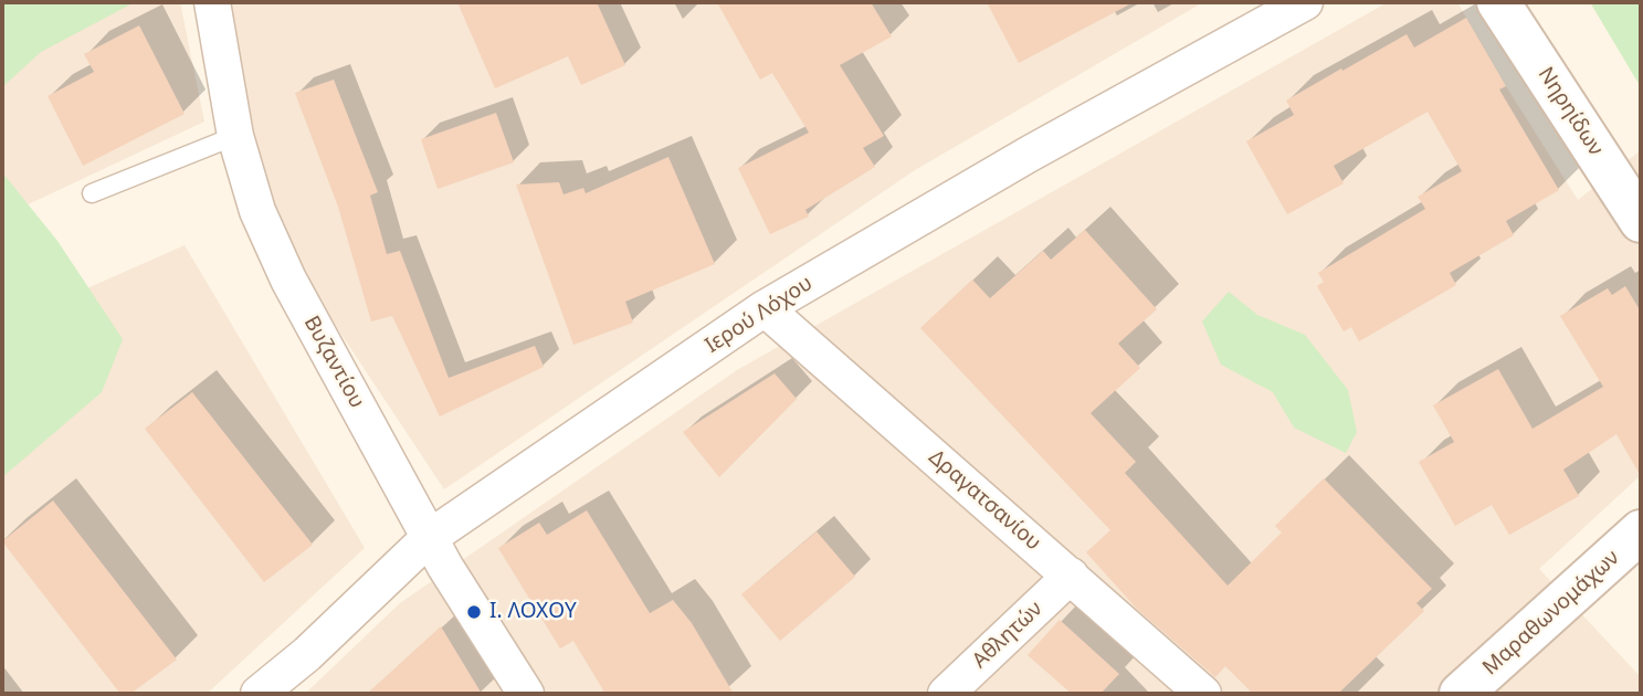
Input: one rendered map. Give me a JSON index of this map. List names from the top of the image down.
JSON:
{
  "streets": {
    "street": [
      "Νηρηίδων",
      "Ιερού Λόχου",
      "Βυζαντίου",
      "Δραγατσανίου",
      "Μαραθωνομάχων",
      "Αθλητών"
    ]
  },
  "crossings": [
    ["Ιερού Λόχου", "Βυζαντίου"],
    ["Ιερού Λόχου", "Δραγατσανίου"],
    ["Δραγατσανίου", "Αθλητών"]
  ],
  "places": ["Ι. ΛΟΧΟΥ"]
}
